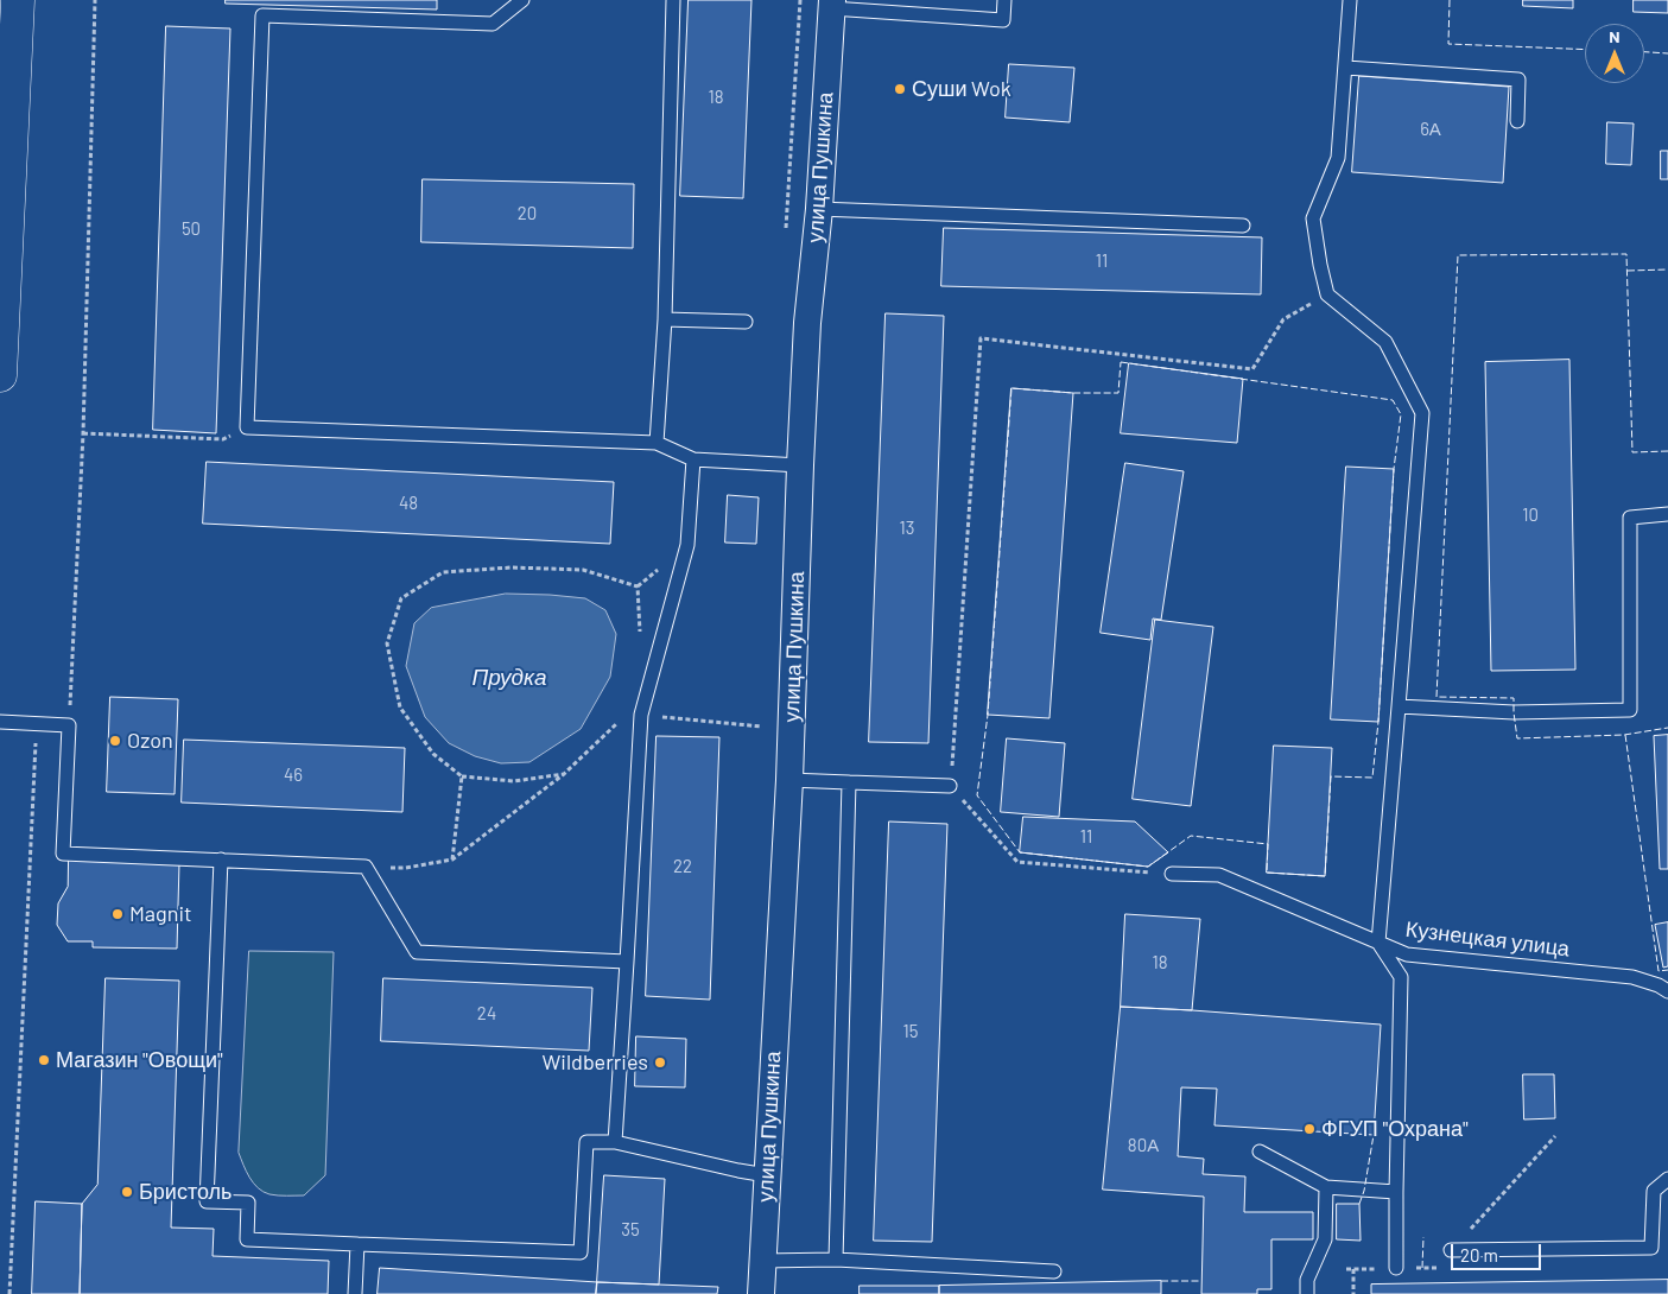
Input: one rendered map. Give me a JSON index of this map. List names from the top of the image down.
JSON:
{
  "streets": {
    "street": ["улица Пушкина"],
    "lane": ["Кузнецкая улица"]
  },
  "water": ["Прудка"],
  "places": [
    "Суши Wok",
    "Ozon",
    "Magnit",
    "Магазин \"Овощи\"",
    "Wildberries",
    "ФГУП \"Охрана\"",
    "Бристоль"
  ],
  "house_numbers": [
    "18",
    "6А",
    "20",
    "50",
    "11",
    "48",
    "10",
    "13",
    "46",
    "11",
    "22",
    "18",
    "24",
    "15",
    "80А",
    "35"
  ],
  "scale_bar": "20 m",
  "north": "top"
}
